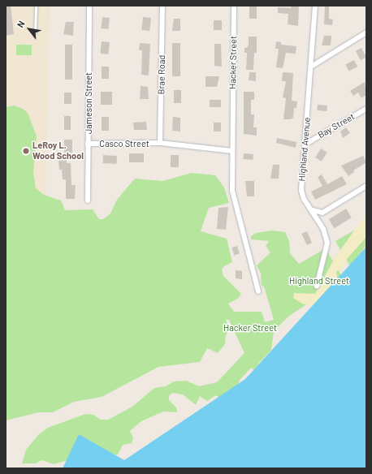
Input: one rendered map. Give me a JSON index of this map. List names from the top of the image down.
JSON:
{
  "streets": {
    "street": [
      "Hacker Street",
      "Brae Road",
      "Jameson Street",
      "Bay Street",
      "Casco Street",
      "Highland Avenue"
    ]
  },
  "crossings": [
    ["Hacker Street", "Casco Street"],
    ["Brae Road", "Casco Street"],
    ["Jameson Street", "Casco Street"],
    ["Bay Street", "Highland Avenue"]
  ],
  "parks": ["Highland Street", "Hacker Street"],
  "places": ["LeRoy L. Wood School"],
  "north": "top left"
}
